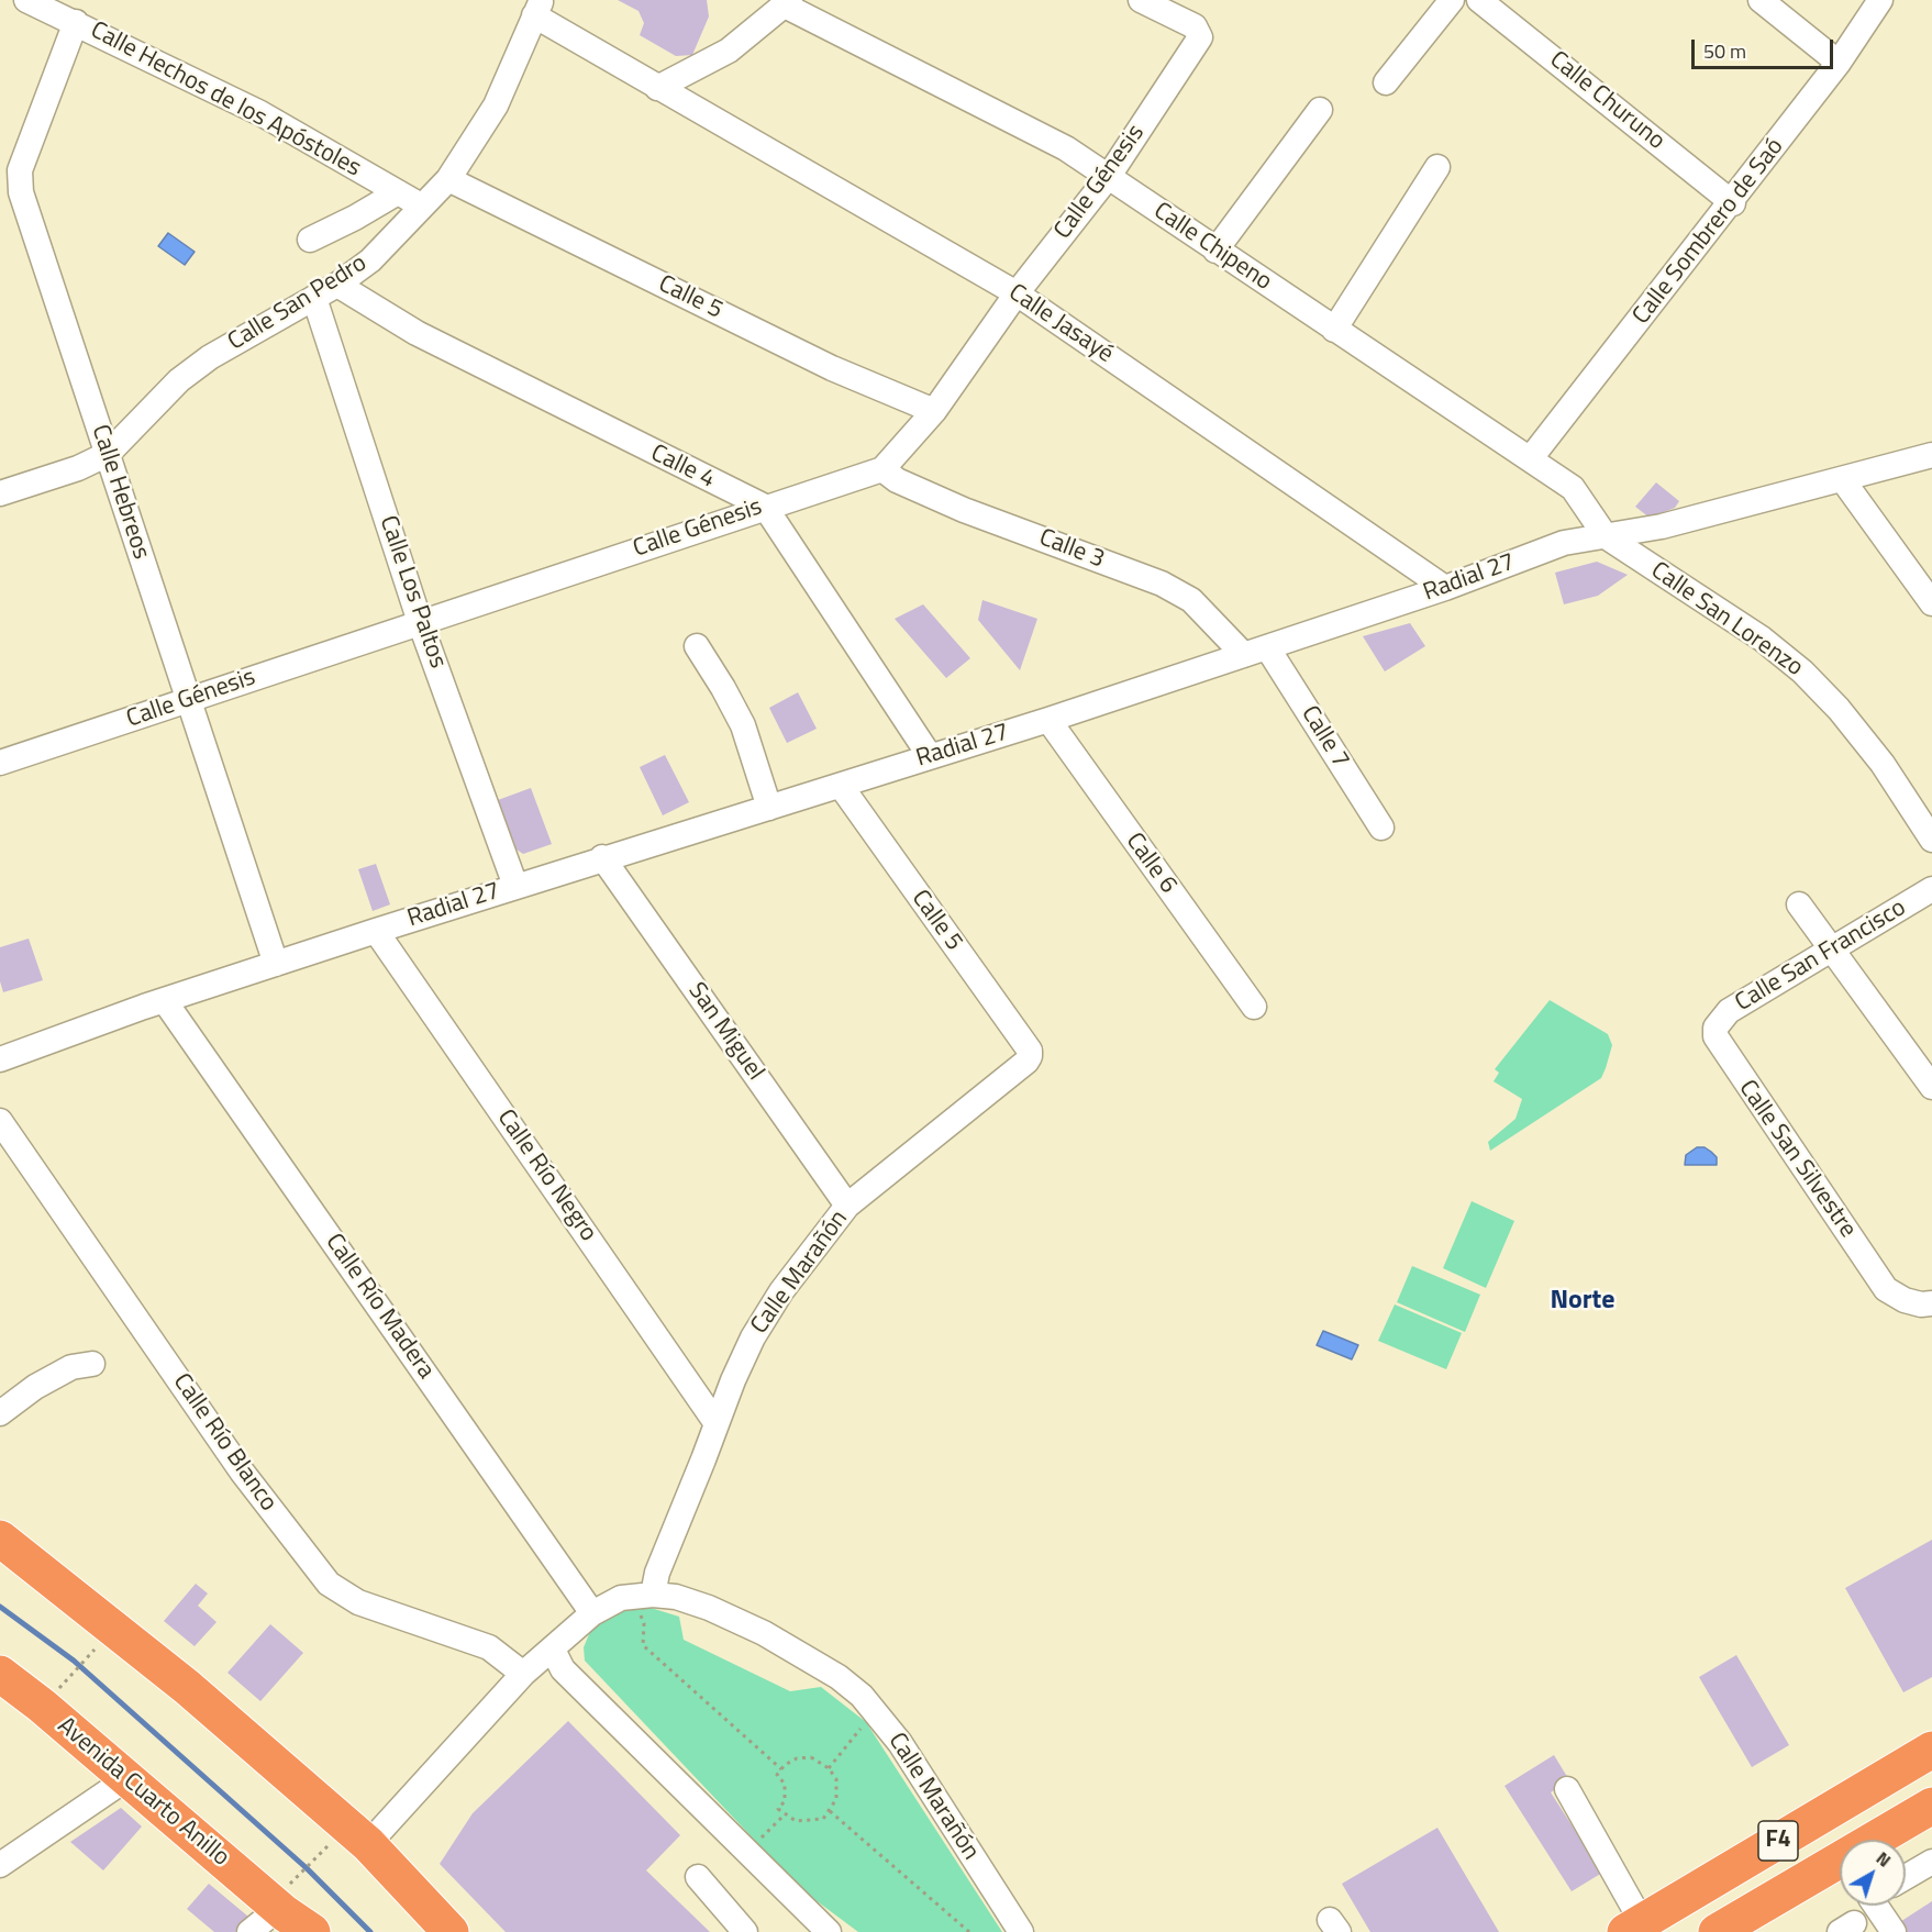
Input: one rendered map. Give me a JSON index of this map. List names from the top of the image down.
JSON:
{
  "streets": {
    "highway": ["Avenida Cuarto Anillo", "F4"],
    "street": [
      "Calle Hechos de los Apóstoles",
      "Calle Churuno",
      "Calle Génesis",
      "Calle Sombrero de Saó",
      "Calle Chipeno",
      "Calle 5",
      "Calle San Pedro",
      "Calle Jasayé",
      "Calle 4",
      "Calle Hebreos",
      "Calle 3",
      "Radial 27",
      "Calle Los Paltos",
      "Calle San Lorenzo",
      "Calle 7",
      "Calle 6",
      "Calle San Francisco",
      "San Miguel",
      "Calle San Silvestre",
      "Calle Río Negro",
      "Calle Marañón",
      "Calle Río Madera",
      "Calle Río Blanco"
    ]
  },
  "crossings": [
    ["Calle Hechos de los Apóstoles", "Calle San Pedro"],
    ["Calle Hechos de los Apóstoles", "Calle Hebreos"],
    ["Calle Churuno", "Calle Sombrero de Saó"],
    ["Calle Génesis", "Calle Chipeno"],
    ["Calle Génesis", "Calle 5"],
    ["Calle Génesis", "Calle Jasayé"],
    ["Calle Génesis", "Calle 4"],
    ["Calle Génesis", "Calle Hebreos"],
    ["Calle Génesis", "Calle 3"],
    ["Calle Génesis", "Calle Los Paltos"],
    ["Calle Sombrero de Saó", "Calle Chipeno"],
    ["Calle Chipeno", "Radial 27"],
    ["Calle Chipeno", "Calle San Lorenzo"],
    ["Calle 5", "Calle San Pedro"],
    ["Calle 5", "Radial 27"],
    ["Calle 5", "Calle Marañón"],
    ["Calle San Pedro", "Calle Jasayé"],
    ["Calle San Pedro", "Calle 4"],
    ["Calle San Pedro", "Calle Hebreos"],
    ["Calle San Pedro", "Calle Los Paltos"],
    ["Calle Jasayé", "Radial 27"],
    ["Calle 4", "Radial 27"],
    ["Calle Hebreos", "Radial 27"],
    ["Calle 3", "Radial 27"],
    ["Calle 3", "Calle 7"],
    ["Radial 27", "Calle Los Paltos"],
    ["Radial 27", "Calle San Lorenzo"],
    ["Radial 27", "Calle 7"],
    ["Radial 27", "Calle 6"],
    ["Radial 27", "San Miguel"],
    ["Radial 27", "Calle Río Negro"],
    ["Radial 27", "Calle Río Madera"],
    ["Calle San Francisco", "Calle San Silvestre"],
    ["San Miguel", "Calle Marañón"],
    ["Calle Río Negro", "Calle Marañón"],
    ["Calle Marañón", "Calle Río Madera"],
    ["Calle Marañón", "Calle Río Blanco"]
  ],
  "districts": ["Norte"],
  "scale_bar": "50 m",
  "north": "top right"
}
